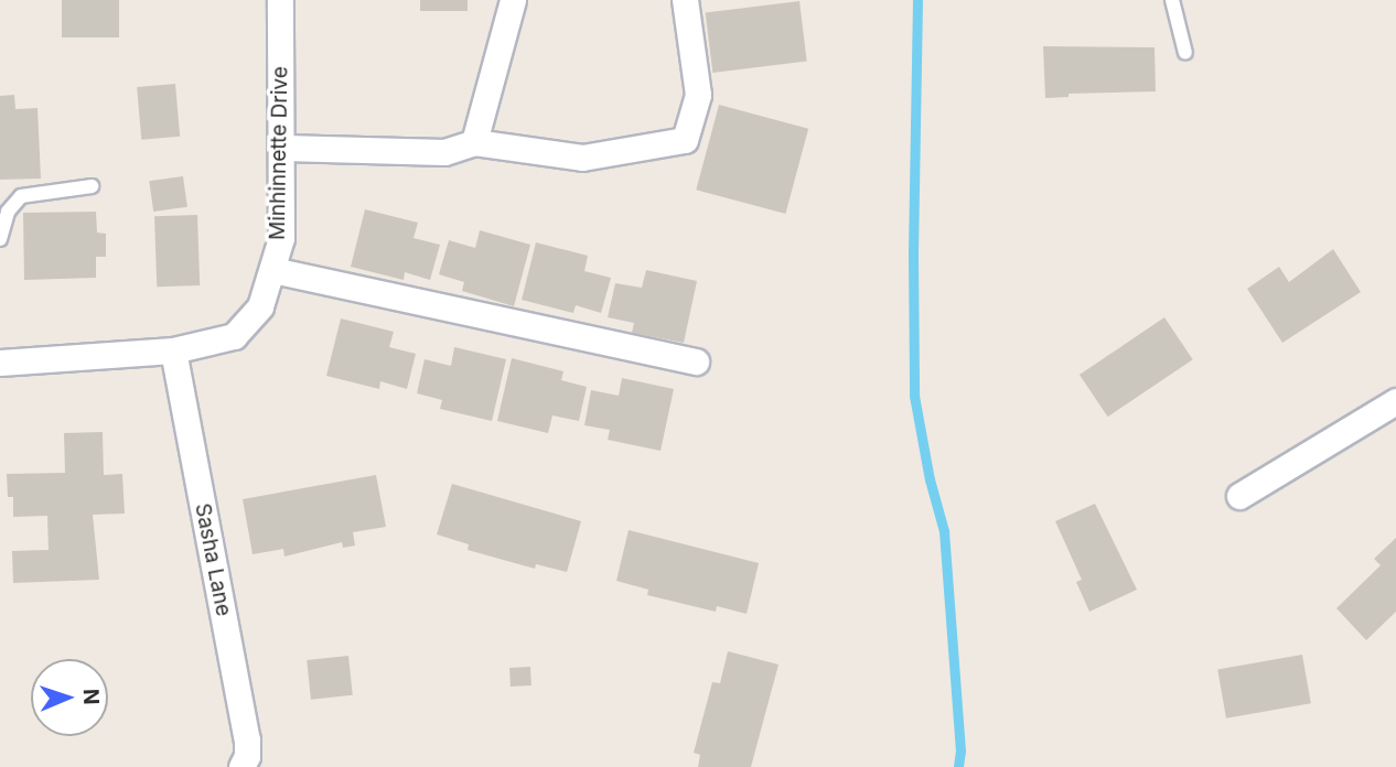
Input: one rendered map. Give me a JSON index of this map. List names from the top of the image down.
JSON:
{
  "streets": {
    "street": ["Minhinnette Drive", "Sasha Lane"]
  },
  "crossings": [
    ["Minhinnette Drive", "Sasha Lane"]
  ],
  "north": "right"
}
